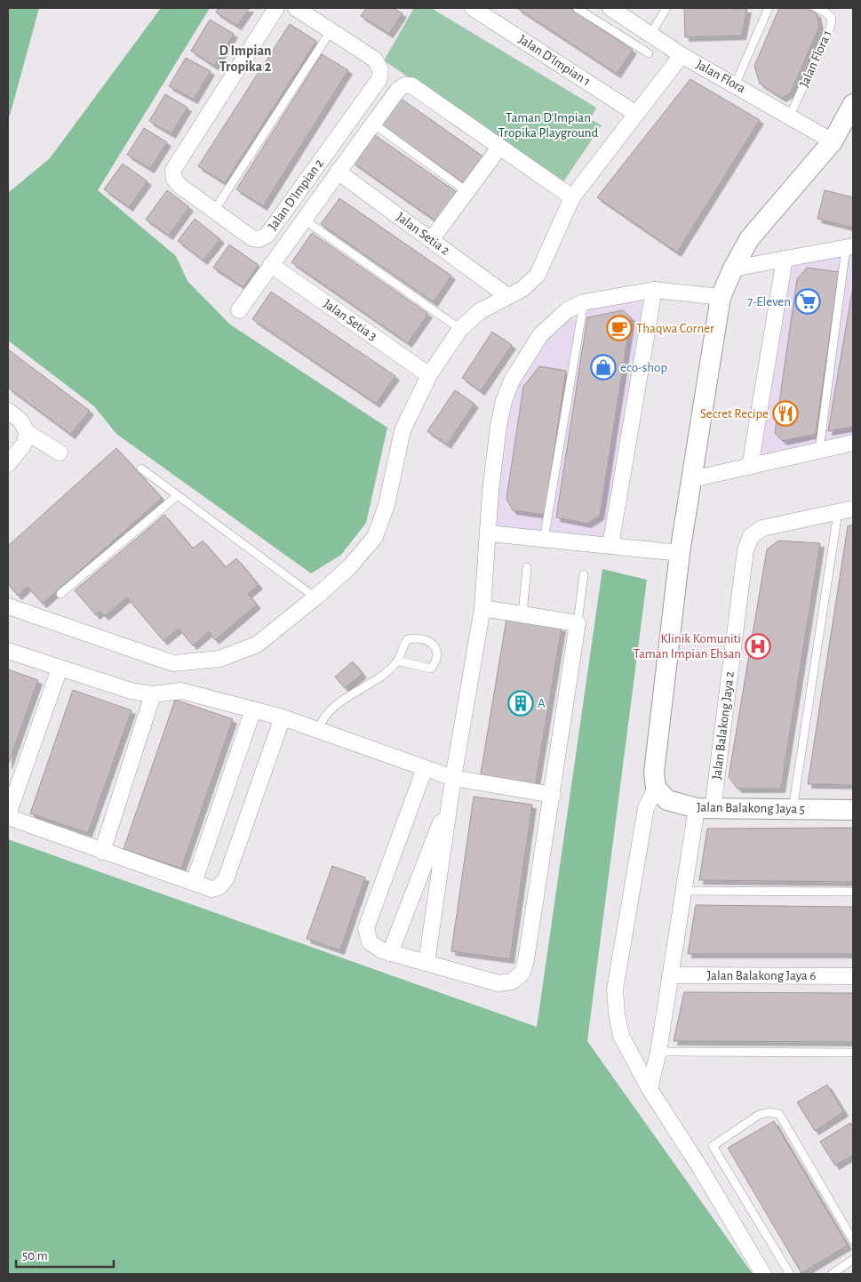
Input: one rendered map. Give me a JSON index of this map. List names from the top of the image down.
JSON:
{
  "streets": {
    "street": [
      "Jalan D'Impian 1",
      "Jalan Flora",
      "Jalan D'Impian 2",
      "Jalan Setia 2",
      "Jalan Setia 3",
      "Jalan Balakong Jaya 2",
      "Jalan Balakong Jaya 5",
      "Jalan Balakong Jaya 6"
    ],
    "lane": ["Jalan Flora 1"]
  },
  "crossings": [
    ["Jalan Flora 1", "Jalan Flora"],
    ["Jalan Balakong Jaya 2", "Jalan Balakong Jaya 5"],
    ["Jalan Balakong Jaya 2", "Jalan Balakong Jaya 6"]
  ],
  "districts": ["D Impian Tropika 2"],
  "parks": ["Taman D'Impian Tropika Playground"],
  "places": {
    "supermarket": ["7-Eleven"],
    "cafe": ["Thaqwa Corner"],
    "shop": ["eco-shop"],
    "restaurant": ["Secret Recipe"],
    "hospital": ["Klinik Komuniti Taman Impian Ehsan"],
    "building": ["A"]
  },
  "scale_bar": "50 m"
}
